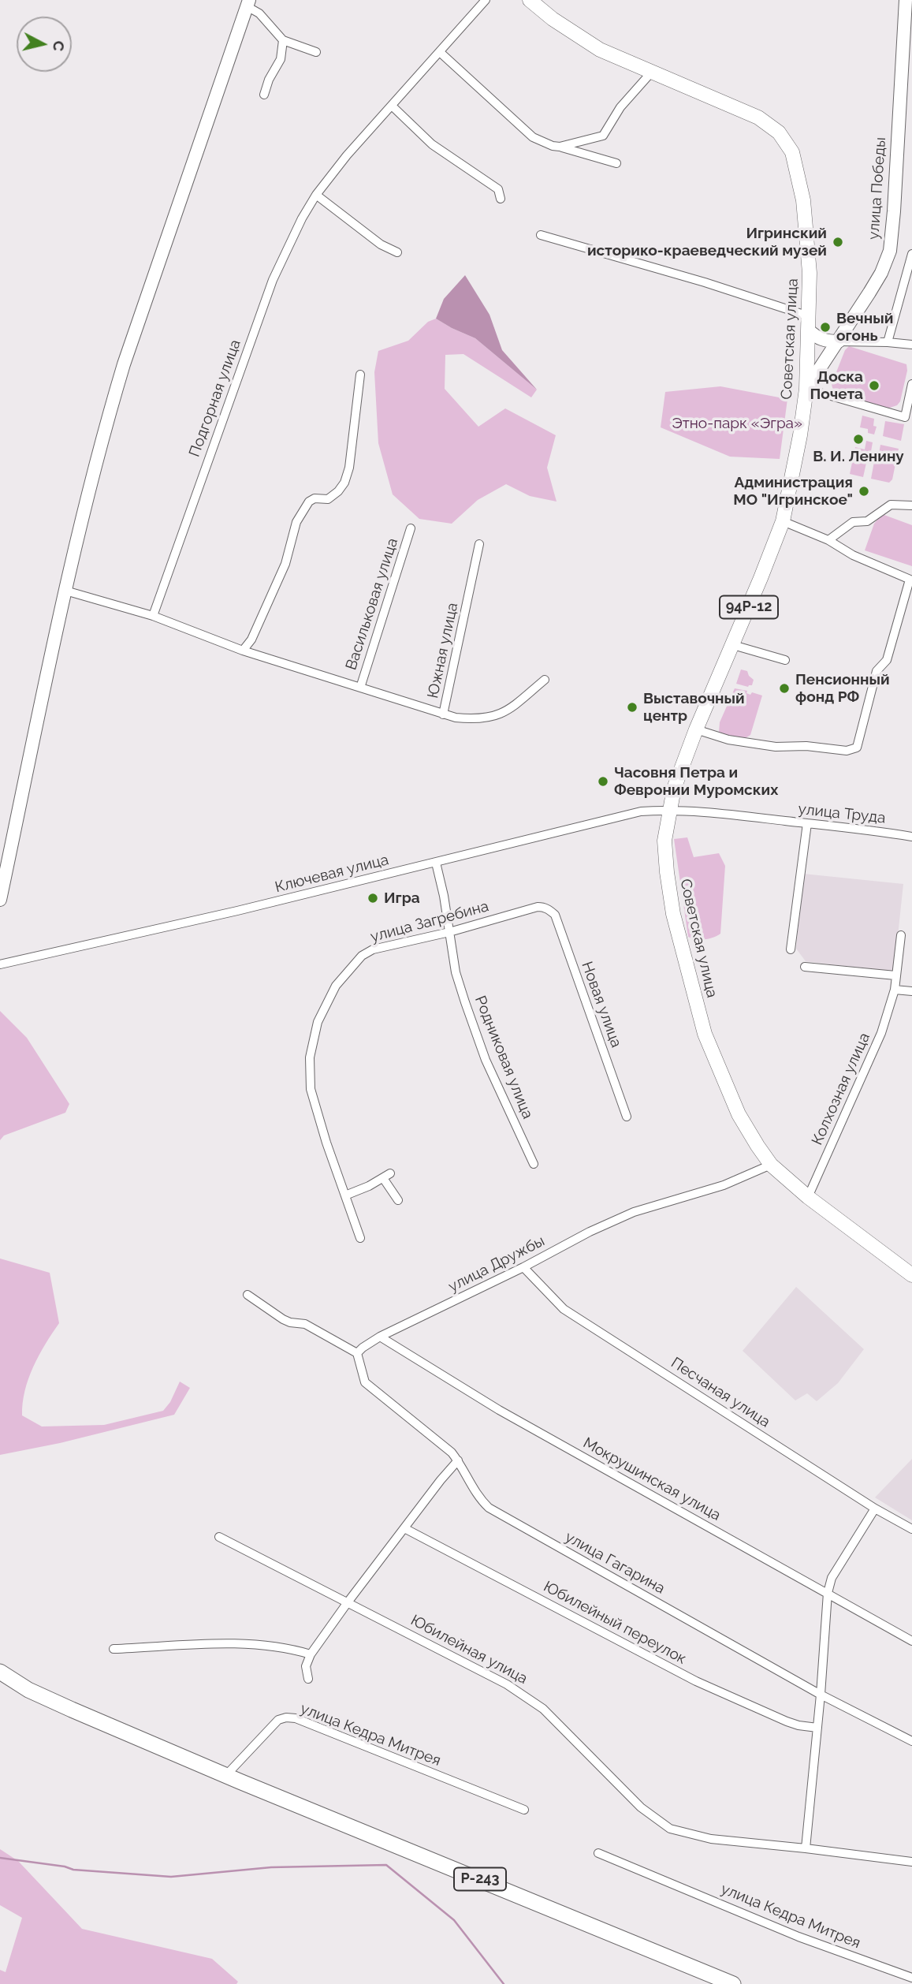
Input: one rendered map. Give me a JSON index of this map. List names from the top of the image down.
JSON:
{
  "streets": {
    "highway": ["Р-243"],
    "main road": ["Советская улица", "94Р-12"],
    "street": [
      "улица Победы",
      "Подгорная улица",
      "Васильковая улица",
      "Южная улица",
      "улица Труда",
      "Ключевая улица",
      "улица Загребина",
      "Новая улица",
      "Родниковая улица",
      "Колхозная улица",
      "улица Дружбы",
      "Песчаная улица",
      "Мокрушинская улица",
      "улица Гагарина",
      "Юбилейный переулок",
      "Юбилейная улица",
      "улица Кедра Митрея"
    ]
  },
  "crossings": [
    ["улица Победы", "Советская улица"],
    ["Советская улица", "улица Труда"],
    ["Советская улица", "Ключевая улица"],
    ["Советская улица", "Колхозная улица"],
    ["Советская улица", "улица Дружбы"],
    ["улица Труда", "Ключевая улица"],
    ["Ключевая улица", "Родниковая улица"],
    ["улица Загребина", "Новая улица"],
    ["улица Загребина", "Родниковая улица"],
    ["улица Дружбы", "Песчаная улица"],
    ["улица Дружбы", "Мокрушинская улица"],
    ["улица Дружбы", "улица Гагарина"],
    ["улица Кедра Митрея", "Р-243"]
  ],
  "parks": ["Этно-парк «Эгра»"],
  "places": [
    "Игринский историко-краеведческий музей",
    "Вечный огонь",
    "Доска Почета",
    "В. И. Ленину",
    "Администрация МО \"Игринское\"",
    "Пенсионный фонд РФ",
    "Выставочный центр",
    "Часовня Петра и Февронии Муромских",
    "Игра"
  ],
  "north": "right"
}
